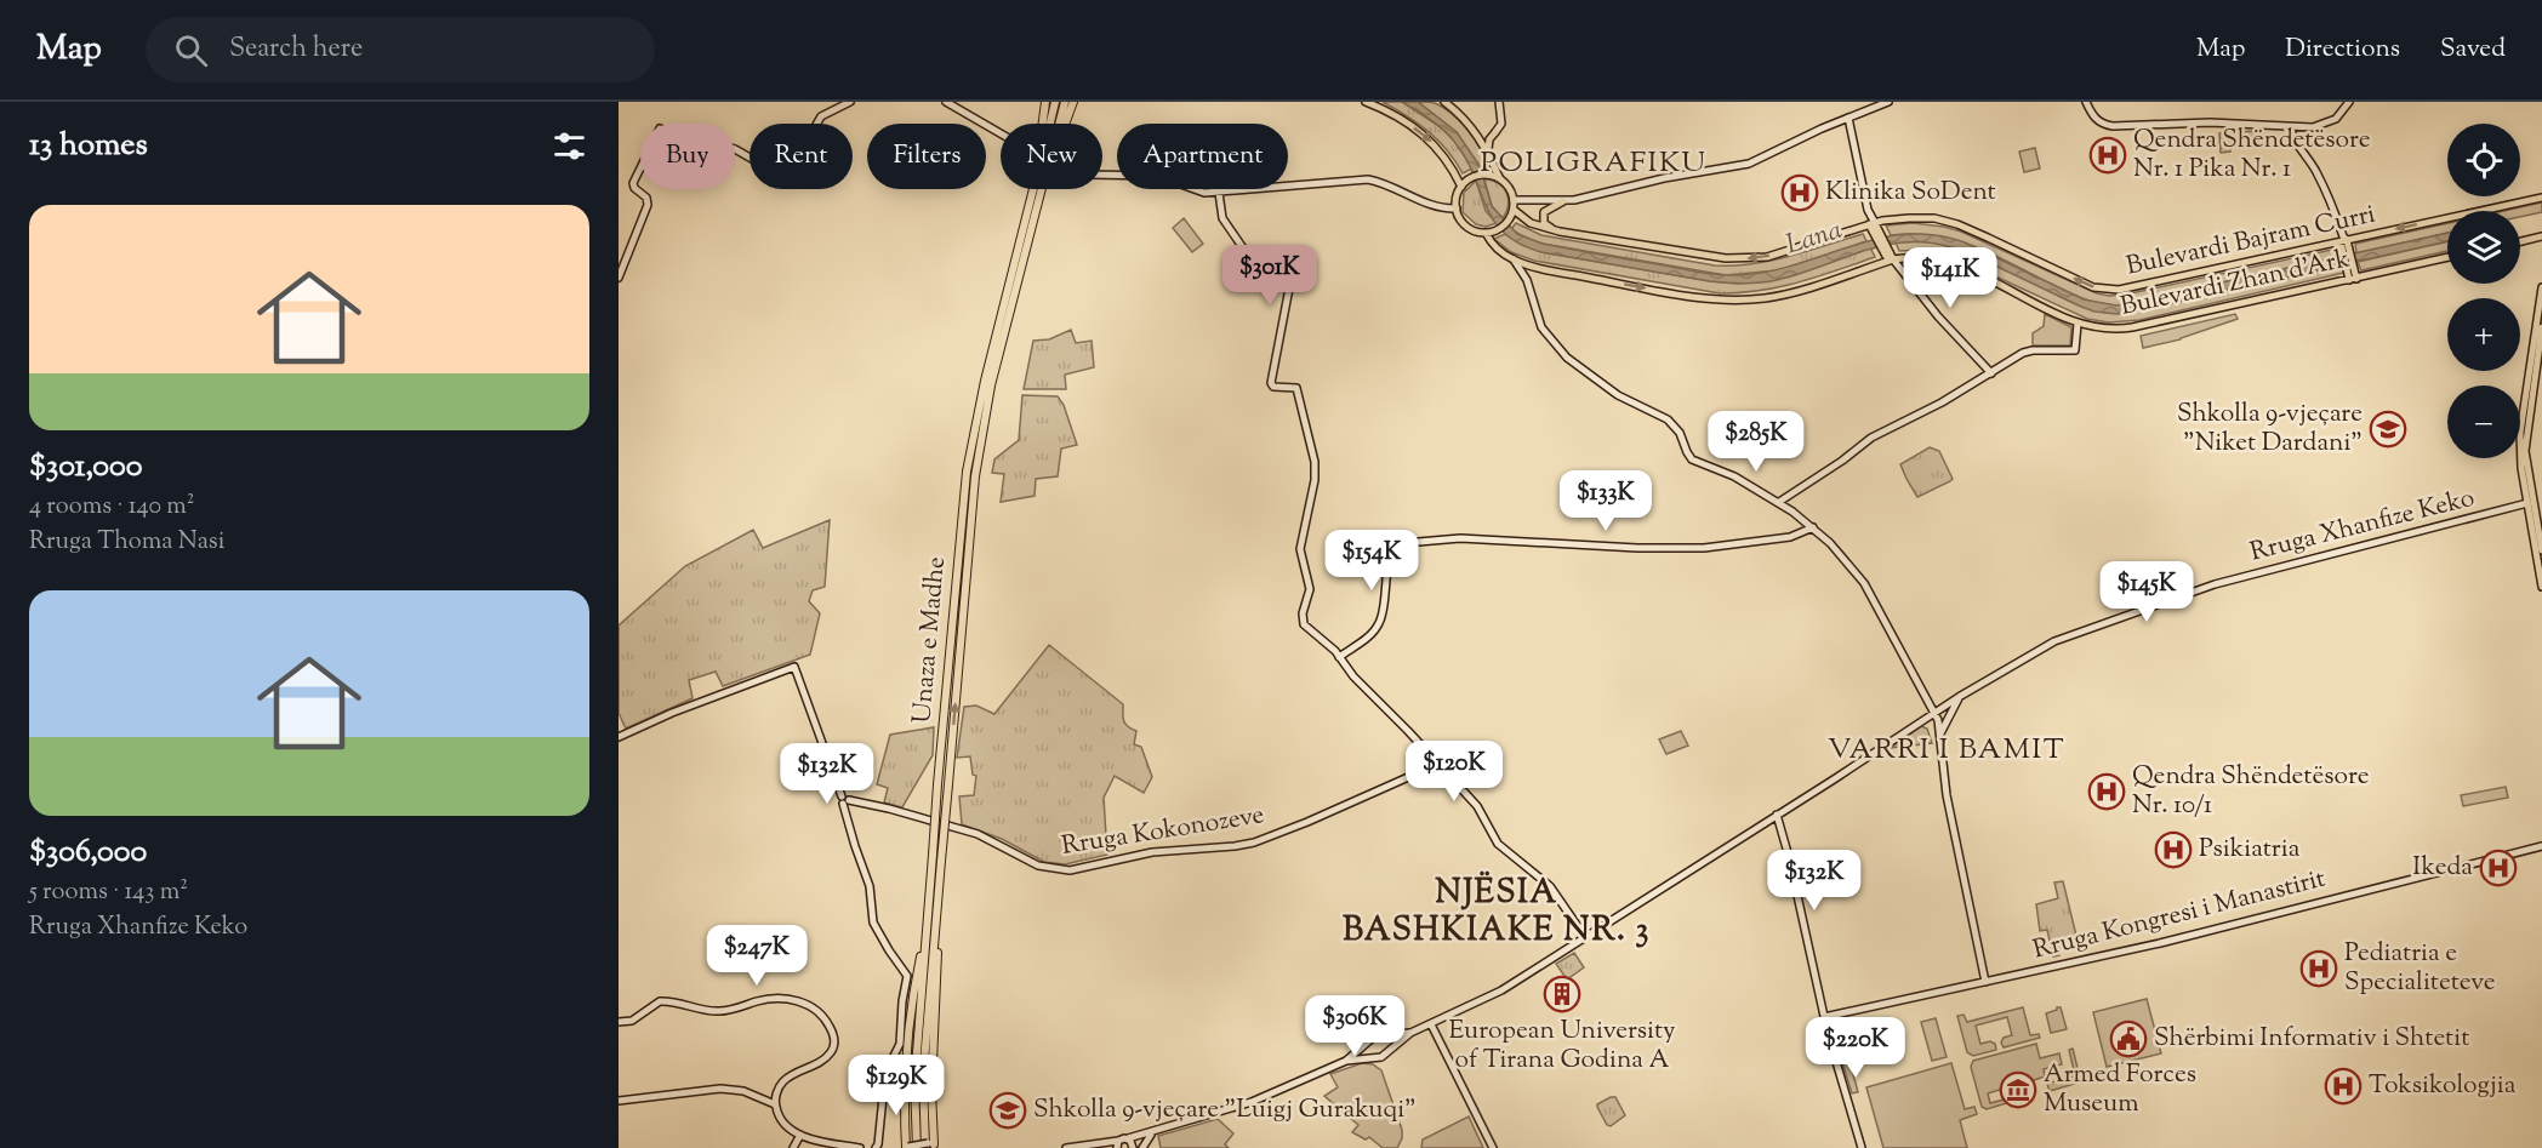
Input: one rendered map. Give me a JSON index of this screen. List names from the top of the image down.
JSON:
{
  "streets": {
    "highway": ["Unaza e Madhe"],
    "main road": ["Bulevardi Bajram Curri", "Bulevardi Zhan d'Ark"],
    "street": ["Rruga Xhanfize Keko", "Rruga Kokonozeve", "Rruga Kongresi i Manastirit"]
  },
  "crossings": [
    ["Bulevardi Bajram Curri", "Bulevardi Zhan d'Ark"],
    ["Unaza e Madhe", "Rruga Kokonozeve"]
  ],
  "one_way": ["Bulevardi Bajram Curri"],
  "districts": ["POLIGRAFIKU", "VARRI I BAMIT", "NJËSIA BASHKIAKE NR. 3"],
  "water": ["Lana"],
  "places": {
    "hospital": [
      "Qendra Shëndetësore Nr. 1 Pika Nr. 1",
      "Klinika SoDent",
      "Qendra Shëndetësore Nr. 10/1",
      "Psikiatria",
      "Ikeda",
      "Pediatria e Specialiteteve",
      "Toksikologjia"
    ],
    "school or university": ["Shkolla 9-vjeçare \"Niket Dardani\"", "Shkolla 9-vjeçare \"Luigj Gurakuqi\""],
    "building": ["European University of Tirana Godina A"],
    "public building": ["Shërbimi Informativ i Shtetit"],
    "museum": ["Armed Forces Museum"]
  },
  "page": {
    "header": "Map",
    "search": "Search here",
    "nav": ["Map", "Directions", "Saved"],
    "heading": "13 homes",
    "map_buttons": ["+", "−"],
    "chip": [
      "Buy",
      "Rent",
      "Filters",
      "New",
      "Apartment"
    ],
    "list": [
      {
        "name": "$301,000",
        "note": "4 rooms · 140 m² · Rruga Thoma Nasi"
      },
      {
        "name": "$306,000",
        "note": "5 rooms · 143 m² · Rruga Xhanfize Keko"
      }
    ],
    "price": [
      "$301K",
      "$141K",
      "$285K",
      "$133K",
      "$154K",
      "$145K",
      "$120K",
      "$132K",
      "$132K",
      "$247K",
      "$306K",
      "$220K",
      "$129K"
    ]
  }
}
